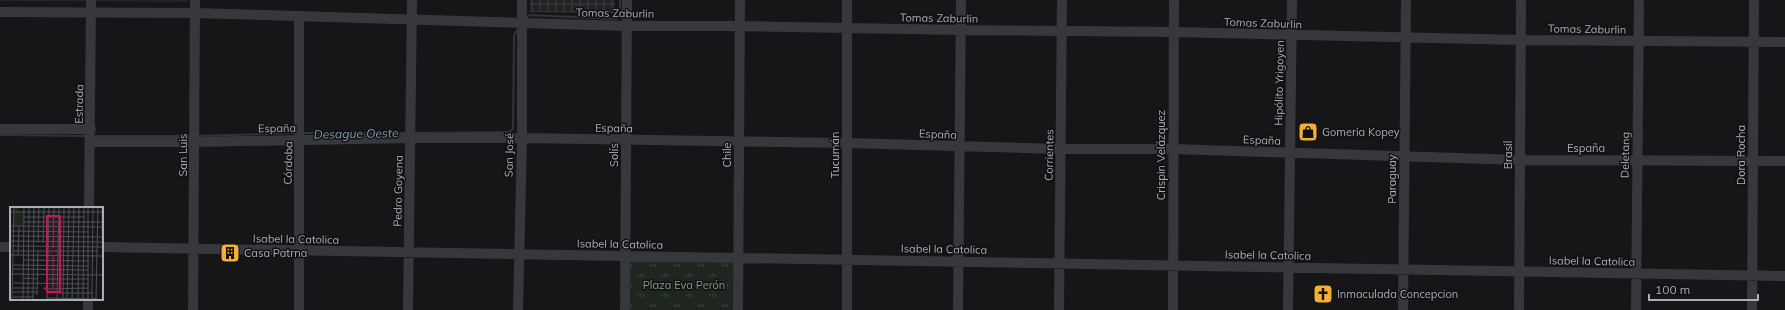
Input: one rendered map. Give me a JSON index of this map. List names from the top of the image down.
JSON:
{
  "streets": {
    "street": [
      "Tomas Zaburlin",
      "Hipólito Yrigoyen",
      "Estrada",
      "España",
      "San Luis",
      "San José",
      "Solís",
      "Chile",
      "Tucumán",
      "Corrientes",
      "Crispin Velázquez",
      "Brasil",
      "Deletang",
      "Dora Rocha",
      "Córdoba",
      "Paraguay",
      "Pedro Goyena",
      "Isabel la Catolica"
    ]
  },
  "crossings": [
    ["Tomas Zaburlin", "Hipólito Yrigoyen"],
    ["Tomas Zaburlin", "Estrada"],
    ["Tomas Zaburlin", "San Luis"],
    ["Tomas Zaburlin", "San José"],
    ["Tomas Zaburlin", "Solís"],
    ["Tomas Zaburlin", "Chile"],
    ["Tomas Zaburlin", "Tucumán"],
    ["Tomas Zaburlin", "Corrientes"],
    ["Tomas Zaburlin", "Crispin Velázquez"],
    ["Tomas Zaburlin", "Brasil"],
    ["Tomas Zaburlin", "Deletang"],
    ["Tomas Zaburlin", "Dora Rocha"],
    ["Tomas Zaburlin", "Córdoba"],
    ["Tomas Zaburlin", "Paraguay"],
    ["Tomas Zaburlin", "Pedro Goyena"],
    ["Hipólito Yrigoyen", "España"],
    ["Hipólito Yrigoyen", "Isabel la Catolica"],
    ["Estrada", "España"],
    ["España", "San Luis"],
    ["España", "San José"],
    ["España", "Solís"],
    ["España", "Chile"],
    ["España", "Tucumán"],
    ["España", "Corrientes"],
    ["España", "Crispin Velázquez"],
    ["España", "Brasil"],
    ["España", "Deletang"],
    ["España", "Dora Rocha"],
    ["España", "Córdoba"],
    ["España", "Paraguay"],
    ["España", "Pedro Goyena"],
    ["San Luis", "Isabel la Catolica"],
    ["San José", "Isabel la Catolica"],
    ["Solís", "Isabel la Catolica"],
    ["Chile", "Isabel la Catolica"],
    ["Tucumán", "Isabel la Catolica"],
    ["Corrientes", "Isabel la Catolica"],
    ["Crispin Velázquez", "Isabel la Catolica"],
    ["Brasil", "Isabel la Catolica"],
    ["Deletang", "Isabel la Catolica"],
    ["Dora Rocha", "Isabel la Catolica"],
    ["Córdoba", "Isabel la Catolica"],
    ["Paraguay", "Isabel la Catolica"],
    ["Pedro Goyena", "Isabel la Catolica"]
  ],
  "water": ["Desague Oeste"],
  "parks": ["Plaza Eva Perón"],
  "places": {
    "shop": ["Gomeria Kopey"],
    "building": ["Casa Patrna"],
    "church": ["Inmaculada Concepcion"]
  },
  "scale_bar": "100 m"
}
